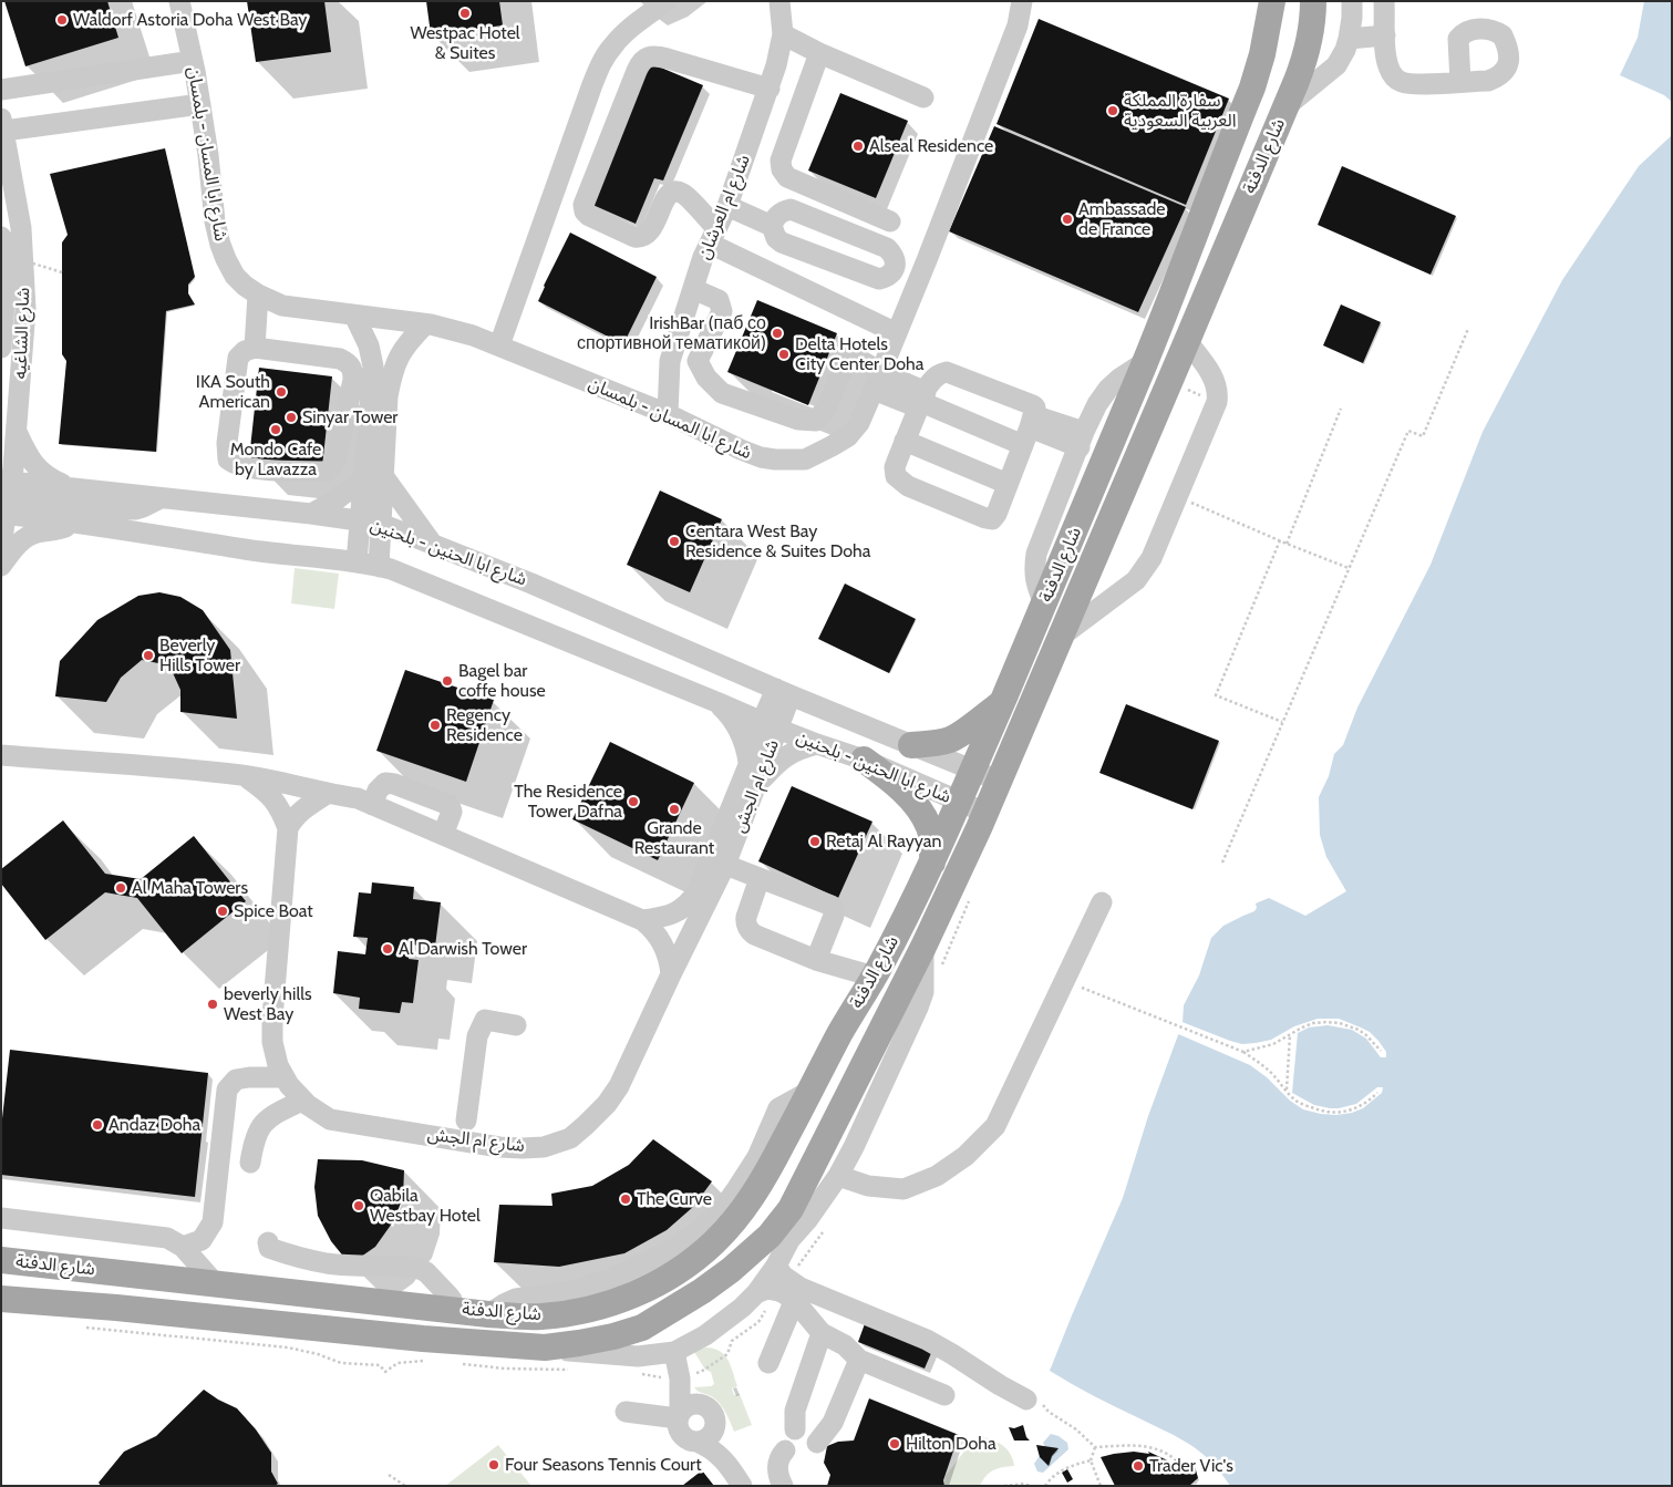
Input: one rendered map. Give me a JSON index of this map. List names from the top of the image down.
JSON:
{
  "streets": {
    "main road": ["شارع الدفنة"],
    "street": [
      "شارع ابا المسان - بلمسان",
      "شارع ام العرشان",
      "شارع الشاغيه",
      "شارع ابا الحنين - بلحنين",
      "شارع ام الجش"
    ]
  },
  "crossings": [
    ["شارع ابا المسان - بلمسان", "شارع ام العرشان"],
    ["شارع الدفنة", "شارع ابا الحنين - بلحنين"],
    ["شارع الشاغيه", "شارع ابا الحنين - بلحنين"],
    ["شارع ابا الحنين - بلحنين", "شارع ام الجش"]
  ],
  "places": [
    "Westpac Hotel & Suites",
    "Waldorf Astoria Doha West Bay",
    "سفارة المملكة العربية السعودية",
    "Alseal Residence",
    "Ambassade de France",
    "IrishBar (паб со спортивной тематикой)",
    "Delta Hotels City Center Doha",
    "IKA South American",
    "Sinyar Tower",
    "Mondo Cafe by Lavazza",
    "Centara West Bay Residence & Suites Doha",
    "Beverly Hills Tower",
    "Bagel bar coffe house",
    "Regency Residence",
    "The Residence Tower Dafna",
    "Grande Restaurant",
    "Retaj Al Rayyan",
    "Al Maha Towers",
    "Spice Boat",
    "Al Darwish Tower",
    "beverly hills West Bay",
    "Andaz Doha",
    "The Curve",
    "Qabila Westbay Hotel",
    "Hilton Doha",
    "Four Seasons Tennis Court",
    "Trader Vic's"
  ]
}
